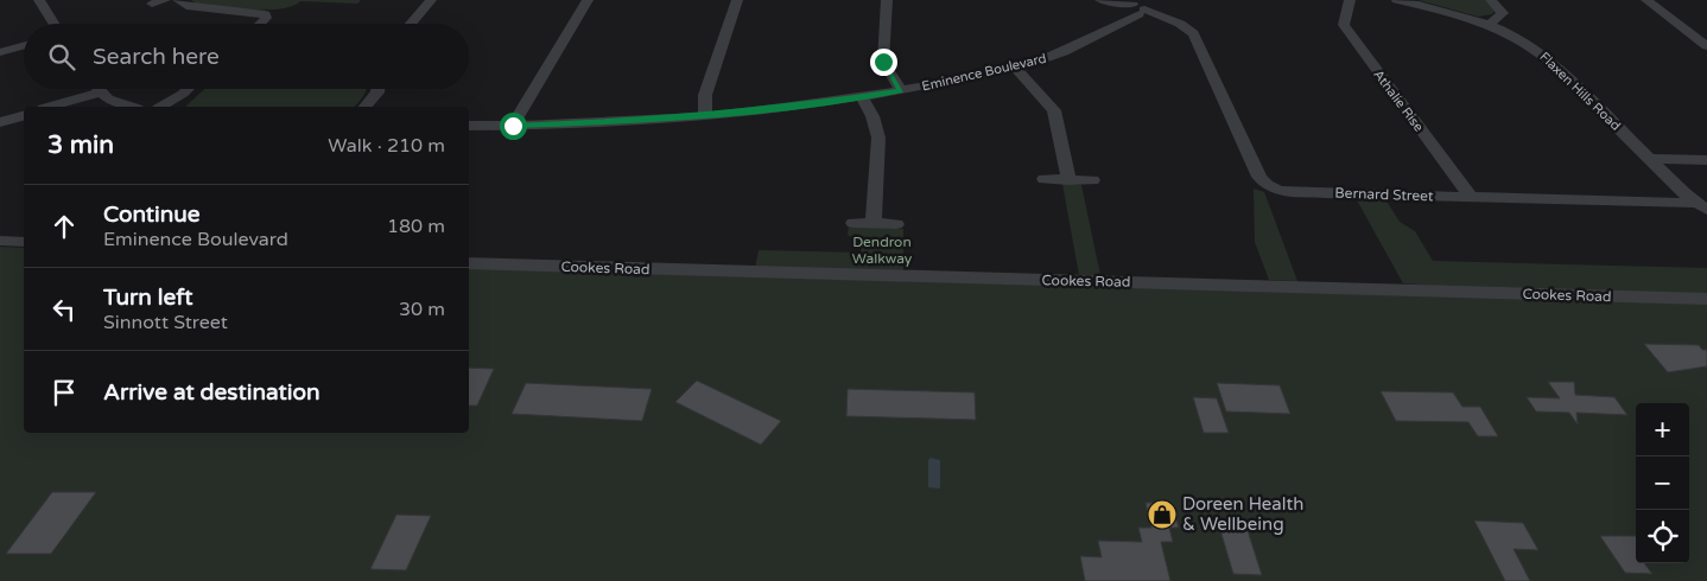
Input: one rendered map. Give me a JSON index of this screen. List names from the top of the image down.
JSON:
{
  "streets": {
    "street": [
      "Eminence Boulevard",
      "Flaxen Hills Road",
      "Athalie Rise",
      "Bernard Street",
      "Cookes Road"
    ]
  },
  "crossings": [
    ["Eminence Boulevard", "Bernard Street"],
    ["Flaxen Hills Road", "Bernard Street"],
    ["Athalie Rise", "Bernard Street"]
  ],
  "parks": ["Dendron Walkway"],
  "places": {
    "shop": ["Doreen Health & Wellbeing"]
  },
  "page": {
    "search": "Search here",
    "heading": ["3 min", "Walk · 210 m"],
    "list": [
      ["Continue", "Eminence Boulevard", "180 m"],
      ["Turn left", "Sinnott Street", "30 m"],
      "Arrive at destination"
    ],
    "map_buttons": ["+", "−"]
  }
}
